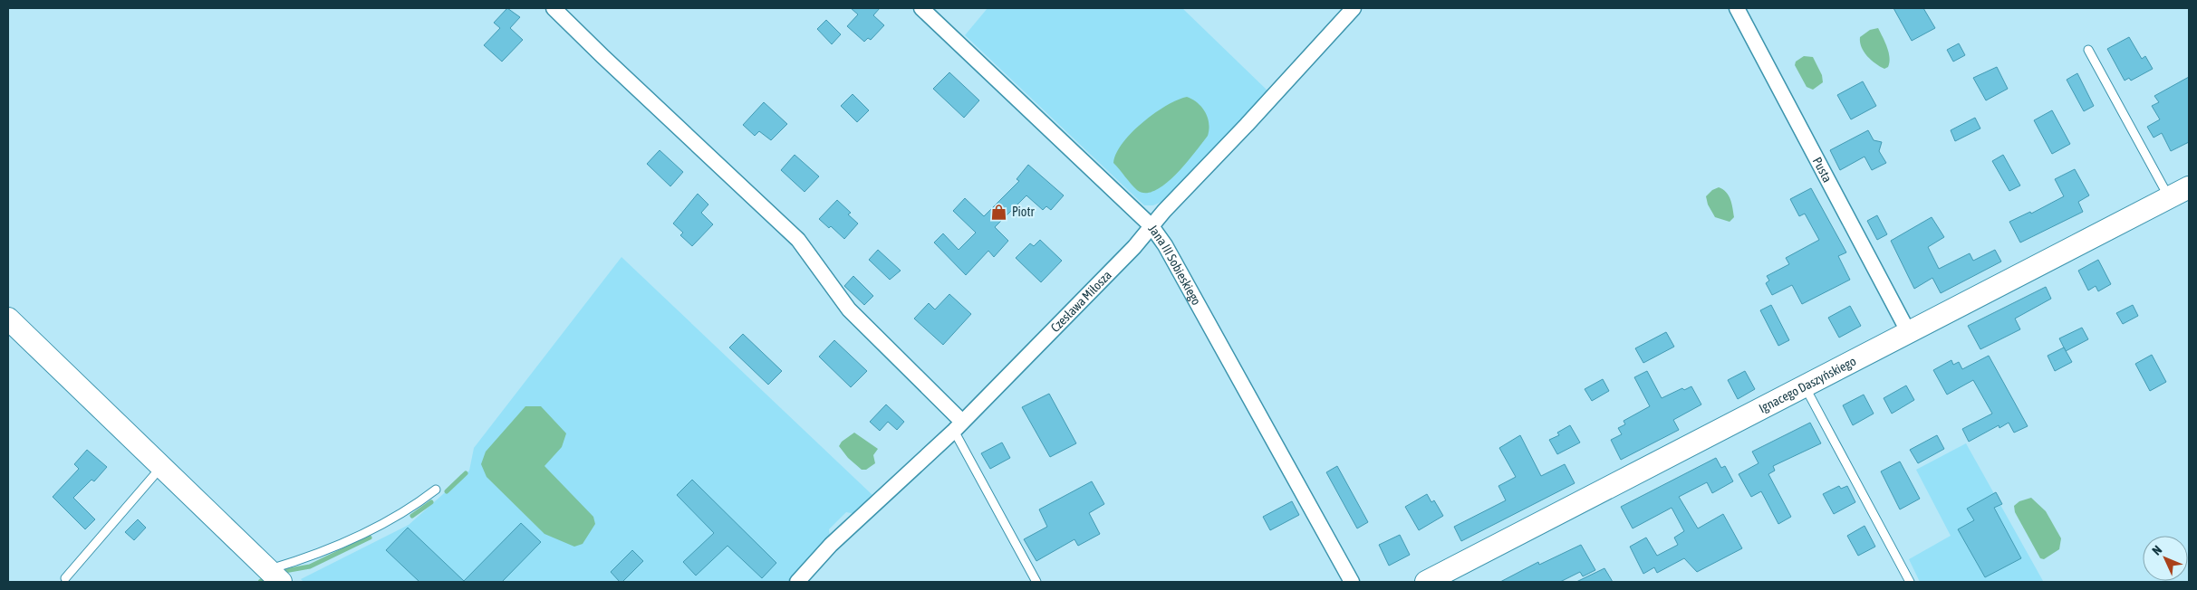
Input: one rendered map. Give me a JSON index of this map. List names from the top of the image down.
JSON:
{
  "streets": {
    "street": [
      "Pusta",
      "Jana III Sobieskiego",
      "Czesława Miłosza",
      "Ignacego Daszyńskiego"
    ]
  },
  "crossings": [
    ["Pusta", "Ignacego Daszyńskiego"],
    ["Jana III Sobieskiego", "Czesława Miłosza"]
  ],
  "places": {
    "shop": ["Piotr"]
  },
  "north": "top left"
}
